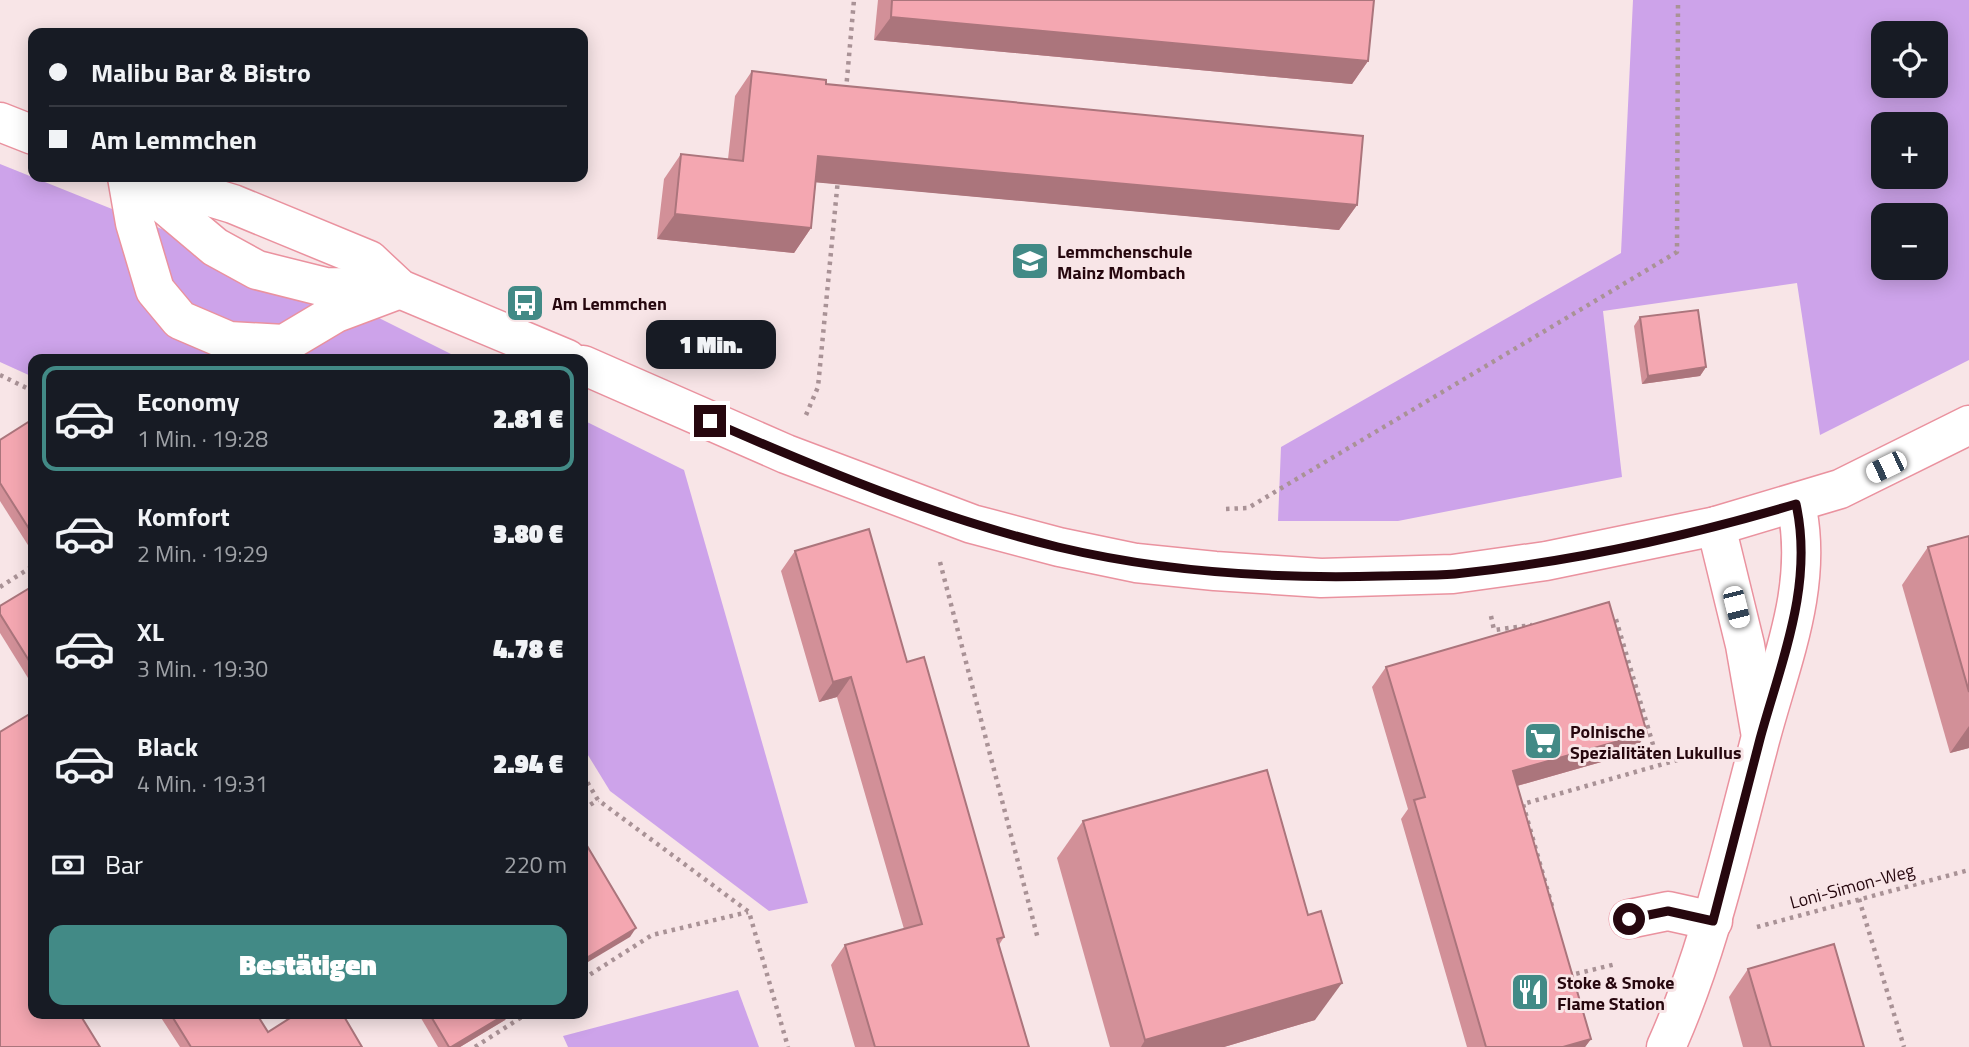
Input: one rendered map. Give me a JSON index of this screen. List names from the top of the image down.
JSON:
{
  "streets": {
    "path": ["Loni-Simon-Weg"]
  },
  "places": {
    "school or university": ["Lemmchenschule Mainz Mombach"],
    "bus stop": ["Am Lemmchen"],
    "supermarket": ["Polnische Spezialitäten Lukullus"],
    "restaurant": ["Stoke & Smoke Flame Station"]
  },
  "page": {
    "map_buttons": ["+", "−"],
    "banner": ["Malibu Bar & Bistro", "Am Lemmchen"],
    "bubble": "1 Min.",
    "list": [
      {
        "name": "Economy",
        "note": "1 Min. · 19:28",
        "value": "2.81 €"
      },
      {
        "name": "Komfort",
        "note": "2 Min. · 19:29",
        "value": "3.80 €"
      },
      {
        "name": "XL",
        "note": "3 Min. · 19:30",
        "value": "4.78 €"
      },
      {
        "name": "Black",
        "note": "4 Min. · 19:31",
        "value": "2.94 €"
      }
    ],
    "pay": ["Bar", "220 m"],
    "buttons": "Bestätigen"
  }
}
